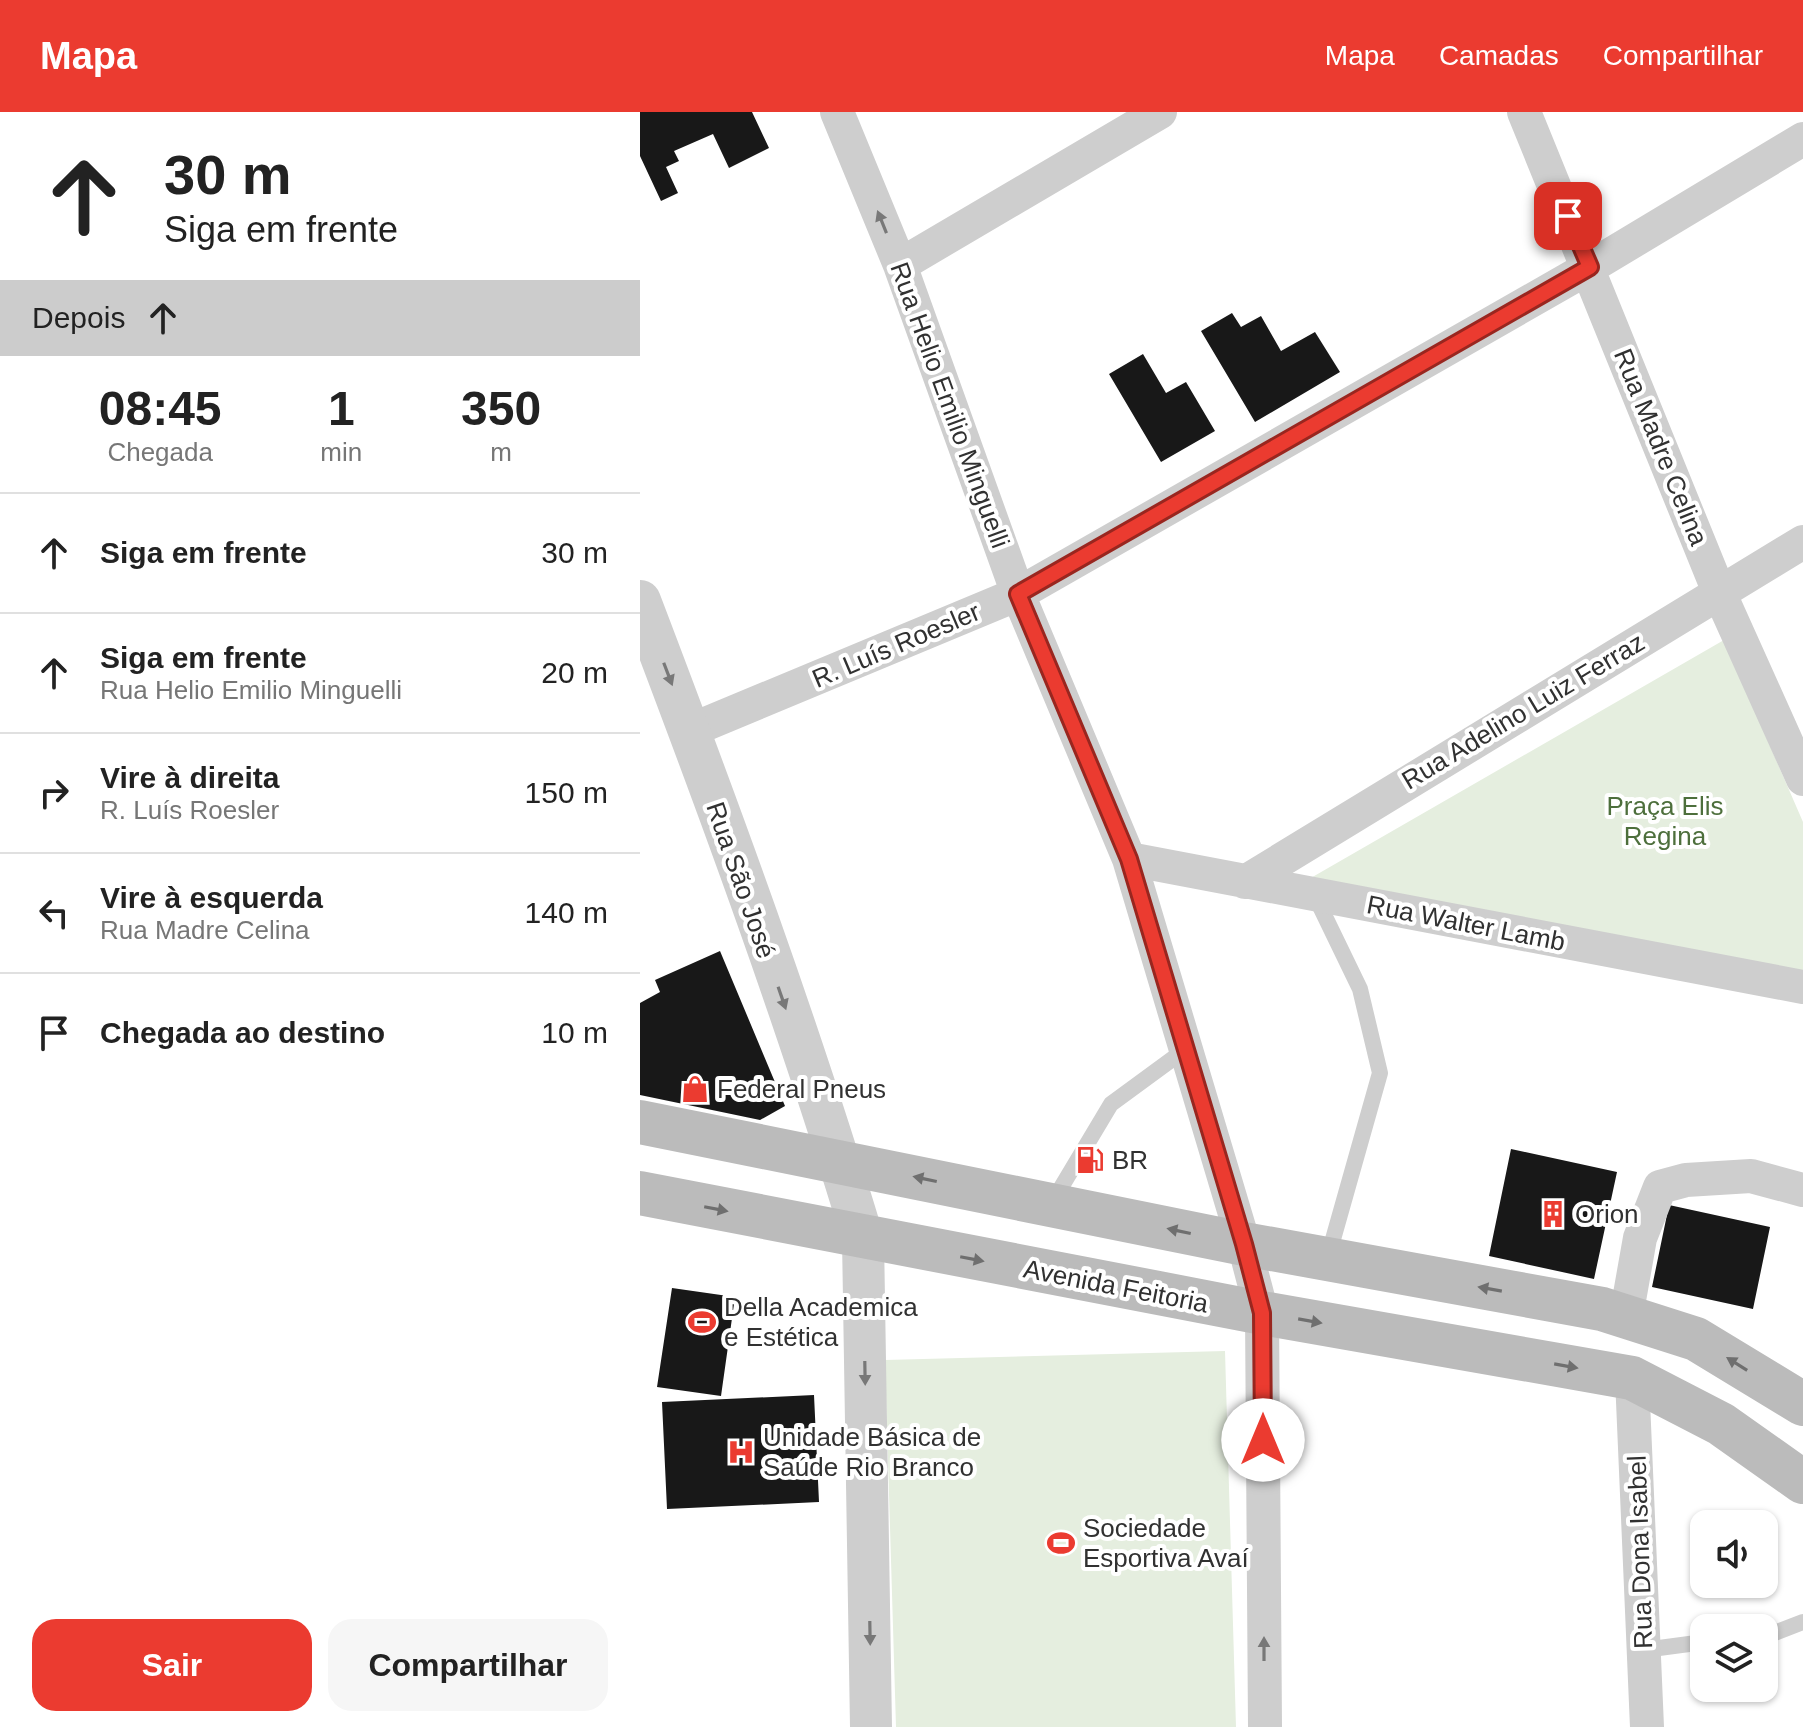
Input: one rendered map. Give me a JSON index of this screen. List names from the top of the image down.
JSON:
{
  "streets": {
    "main road": ["Avenida Feitoria"],
    "street": [
      "Rua Helio Emilio Minguelli",
      "Rua Madre Celina",
      "R. Luís Roesler",
      "Rua Adelino Luiz Ferraz",
      "Rua São José",
      "Rua Walter Lamb",
      "Rua Dona Isabel"
    ]
  },
  "crossings": [
    ["Rua Helio Emilio Minguelli", "R. Luís Roesler"],
    ["Rua Helio Emilio Minguelli", "Rua Walter Lamb"],
    ["Rua Helio Emilio Minguelli", "Avenida Feitoria"],
    ["Rua Madre Celina", "R. Luís Roesler"],
    ["Rua Madre Celina", "Rua Adelino Luiz Ferraz"],
    ["R. Luís Roesler", "Rua São José"],
    ["Rua Adelino Luiz Ferraz", "Rua Walter Lamb"],
    ["Rua São José", "Avenida Feitoria"],
    ["Avenida Feitoria", "Rua Dona Isabel"]
  ],
  "one_way": ["Rua São José"],
  "parks": ["Praça Elis Regina"],
  "places": {
    "shop": ["Federal Pneus"],
    "fuel station": ["BR"],
    "building": ["Orion"],
    "sports": ["Della Academica e Estética", "Sociedade Esportiva Avaí"],
    "hospital": ["Unidade Básica de Saúde Rio Branco"]
  },
  "page": {
    "header": "Mapa",
    "nav": ["Mapa", "Camadas", "Compartilhar"],
    "turn": ["30 m", "Siga em frente"],
    "then": "Depois",
    "eta": [
      "08:45",
      "Chegada",
      "1",
      "min",
      "350",
      "m"
    ],
    "list": [
      {
        "name": "Siga em frente",
        "value": "30 m"
      },
      {
        "name": "Siga em frente",
        "note": "Rua Helio Emilio Minguelli",
        "value": "20 m"
      },
      {
        "name": "Vire à direita",
        "note": "R. Luís Roesler",
        "value": "150 m"
      },
      {
        "name": "Vire à esquerda",
        "note": "Rua Madre Celina",
        "value": "140 m"
      },
      {
        "name": "Chegada ao destino",
        "value": "10 m"
      }
    ],
    "buttons": ["Sair", "Compartilhar"]
  }
}
